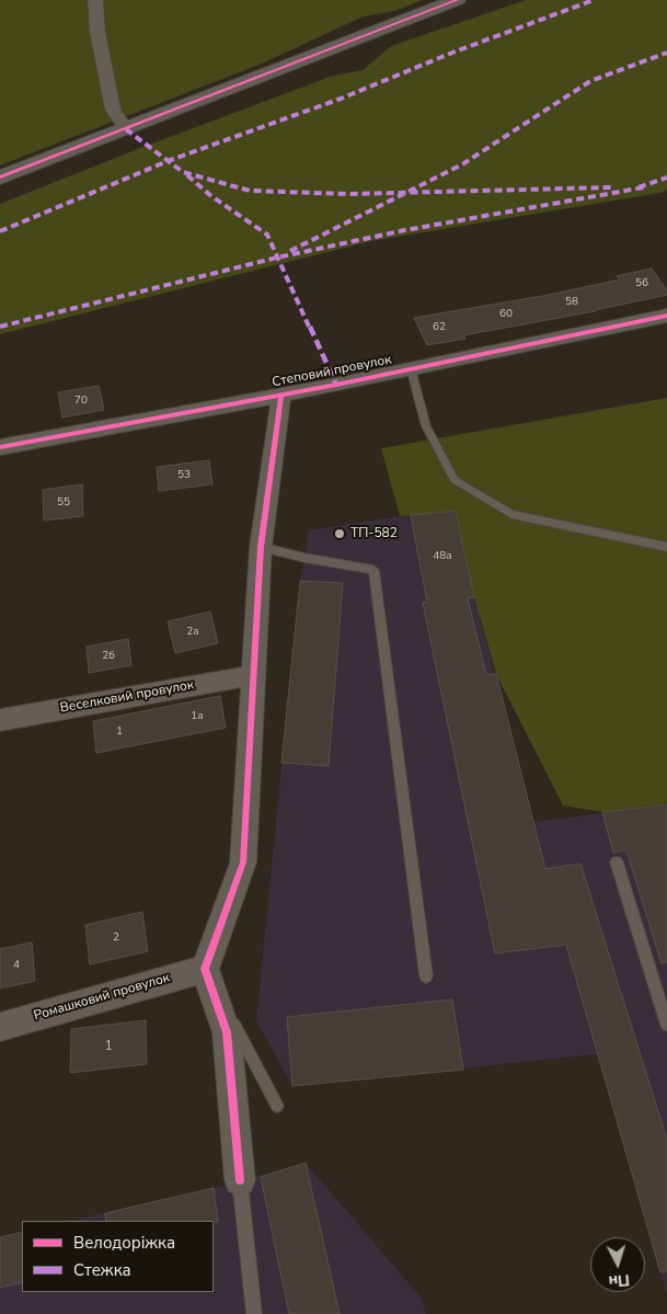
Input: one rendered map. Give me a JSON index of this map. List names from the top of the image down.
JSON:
{
  "streets": {
    "street": ["Степовий провулок", "Веселковий провулок", "Ромашковий провулок"]
  },
  "places": ["ТП-582"],
  "house_numbers": [
    "56",
    "58",
    "60",
    "62",
    "70",
    "53",
    "55",
    "48а",
    "2а",
    "2б",
    "1а",
    "1",
    "2",
    "4",
    "1"
  ],
  "legend": ["Велодоріжка", "Стежка"],
  "north": "bottom"
}
